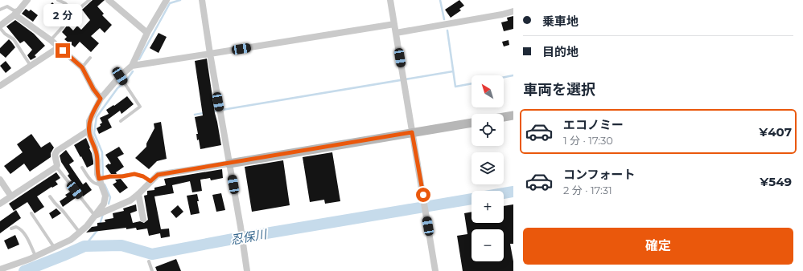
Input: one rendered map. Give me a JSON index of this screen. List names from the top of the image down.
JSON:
{
  "water": ["忍保川"],
  "north": "top left",
  "page": {
    "banner": ["乗車地", "目的地"],
    "bubble": "2 分",
    "heading": "車両を選択",
    "map_buttons": ["+", "−"],
    "list": [
      {
        "name": "エコノミー",
        "note": "1 分 · 17:30",
        "value": "¥407"
      },
      {
        "name": "コンフォート",
        "note": "2 分 · 17:31",
        "value": "¥549"
      }
    ],
    "buttons": "確定"
  }
}
